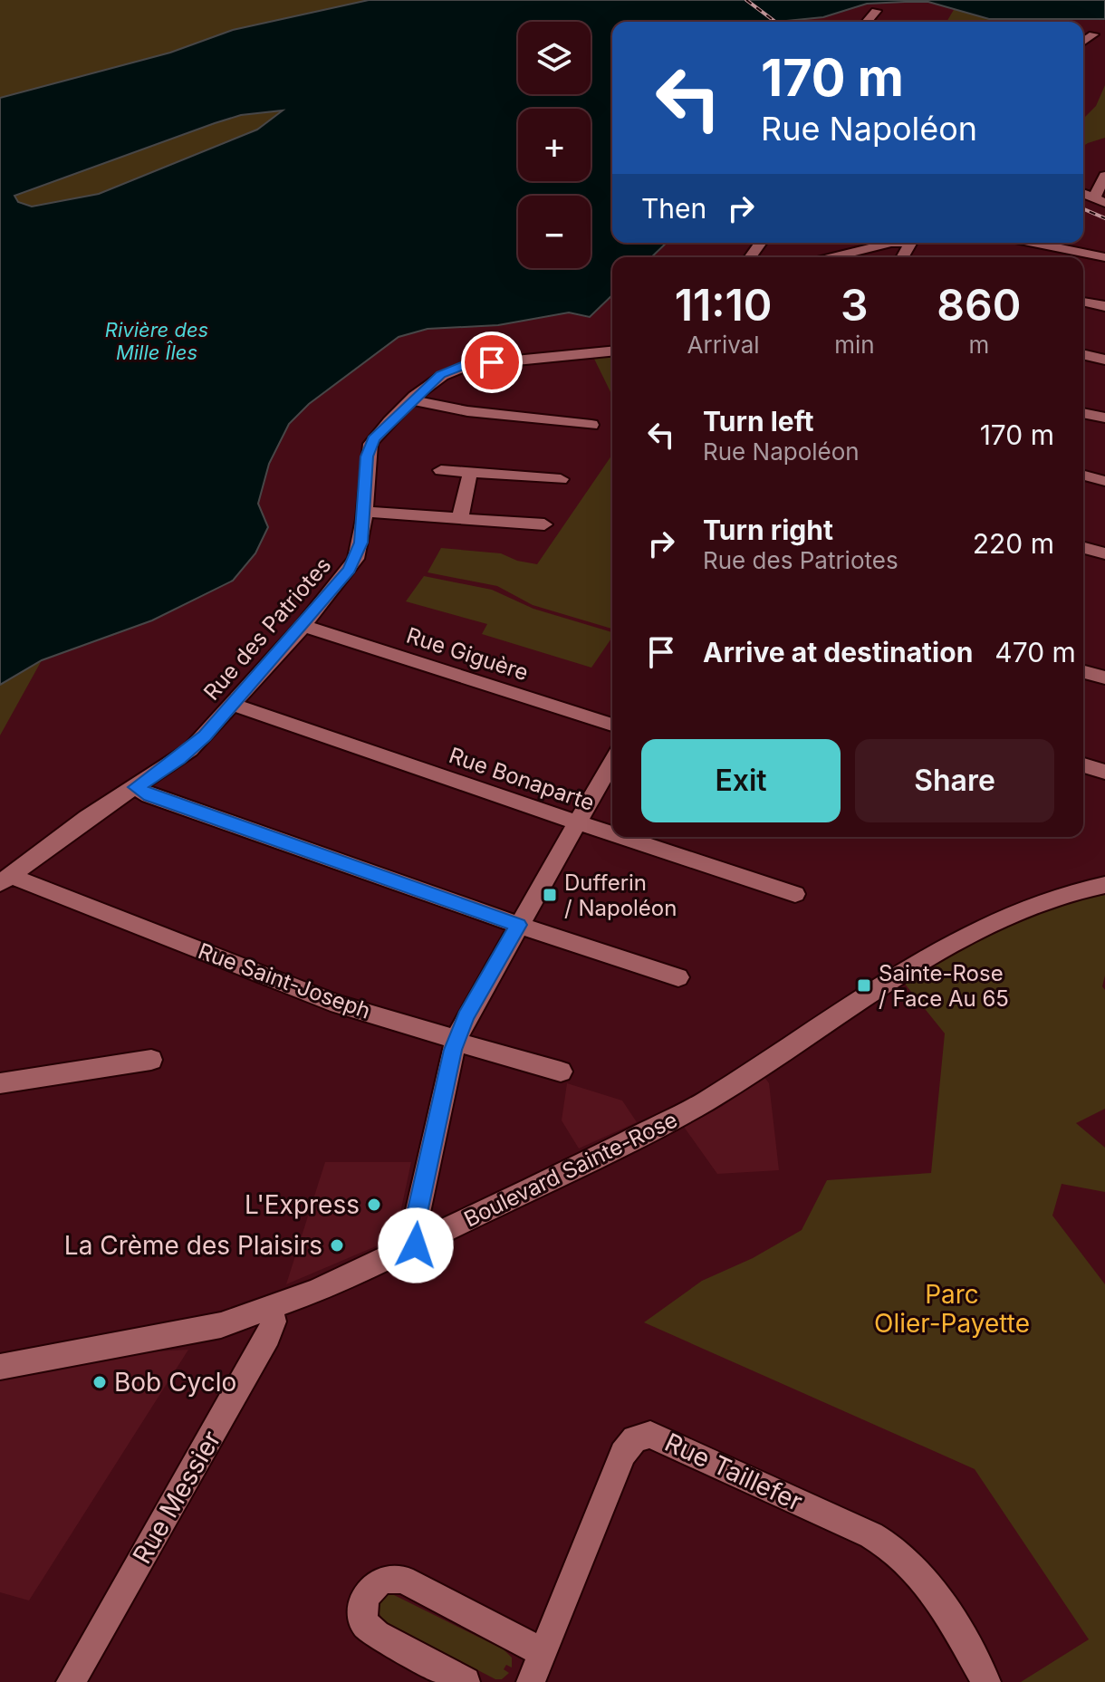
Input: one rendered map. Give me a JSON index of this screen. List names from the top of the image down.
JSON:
{
  "streets": {
    "street": [
      "Rue des Patriotes",
      "Rue Giguère",
      "Rue Bonaparte",
      "Rue Saint-Joseph",
      "Boulevard Sainte-Rose",
      "Rue Taillefer",
      "Rue Messier"
    ]
  },
  "crossings": [
    ["Rue des Patriotes", "Rue Giguère"],
    ["Rue des Patriotes", "Rue Bonaparte"],
    ["Rue des Patriotes", "Rue Saint-Joseph"],
    ["Boulevard Sainte-Rose", "Rue Messier"]
  ],
  "water": ["Rivière des Mille Îles"],
  "parks": ["Parc Olier-Payette"],
  "places": {
    "transit": ["Dufferin / Napoléon", "Sainte-Rose / Face Au 65"],
    "other": ["L'Express", "La Crème des Plaisirs", "Bob Cyclo"]
  },
  "page": {
    "map_buttons": ["+", "−"],
    "turn": ["170 m", "Rue Napoléon"],
    "then": "Then",
    "eta": [
      "11:10",
      "Arrival",
      "3",
      "min",
      "860",
      "m"
    ],
    "list": [
      {
        "name": "Turn left",
        "note": "Rue Napoléon",
        "value": "170 m"
      },
      {
        "name": "Turn right",
        "note": "Rue des Patriotes",
        "value": "220 m"
      },
      {
        "name": "Arrive at destination",
        "value": "470 m"
      }
    ],
    "buttons": ["Exit", "Share"]
  }
}
